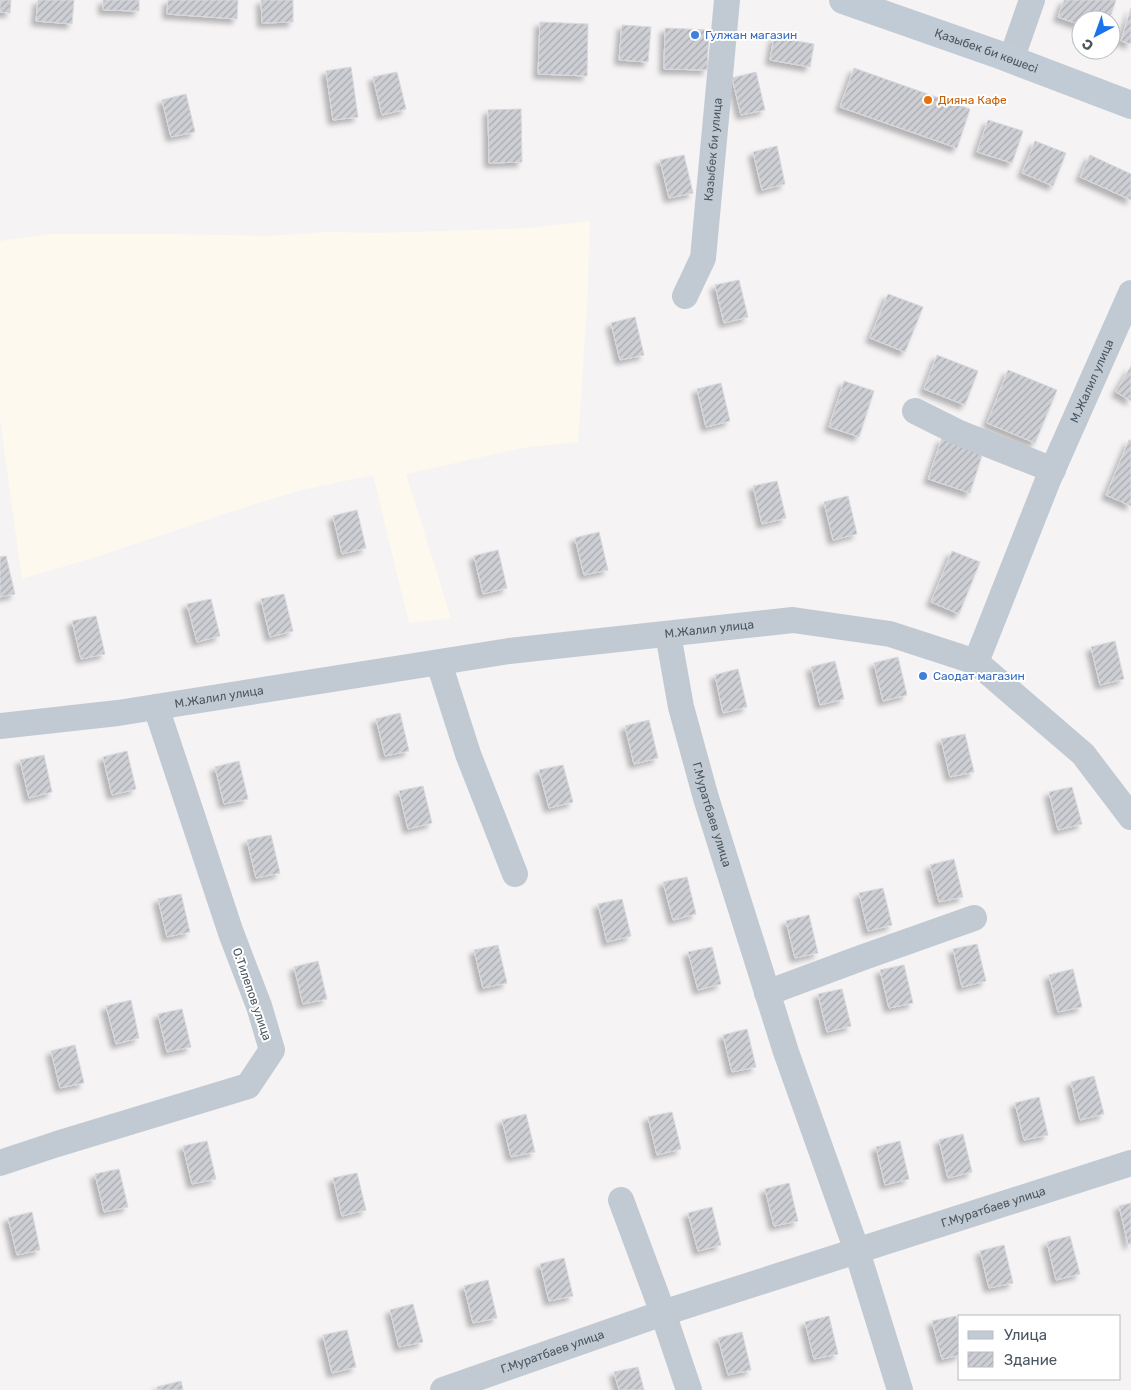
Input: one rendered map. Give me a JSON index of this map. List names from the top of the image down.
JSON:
{
  "streets": {
    "main road": ["Қазыбек би көшесі"],
    "street": [
      "Казыбек би улица",
      "М.Жалил улица",
      "Г.Муратбаев улица",
      "О.Тилепов улица"
    ]
  },
  "crossings": [
    ["М.Жалил улица", "Г.Муратбаев улица"],
    ["М.Жалил улица", "О.Тилепов улица"]
  ],
  "places": ["Гулжан магазин", "Дияна Кафе", "Саодат магазин"],
  "legend": ["Улица", "Здание"],
  "north": "bottom left"
}
